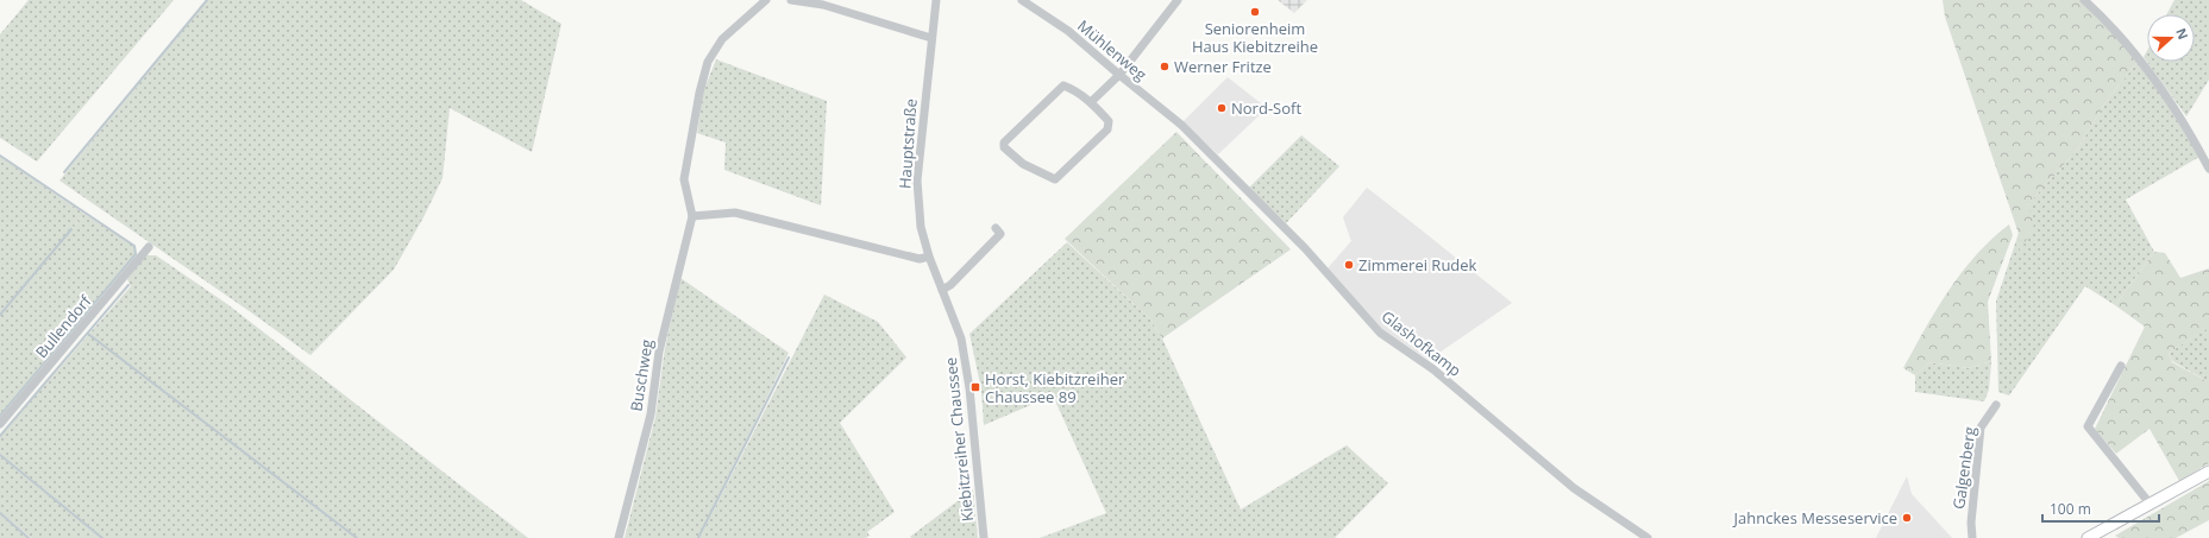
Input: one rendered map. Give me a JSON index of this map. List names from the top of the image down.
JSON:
{
  "streets": {
    "street": [
      "Mühlenweg",
      "Hauptstraße",
      "Bullendorf",
      "Glashofkamp",
      "Buschweg",
      "Kiebitzreiher Chaussee",
      "Galgenberg"
    ]
  },
  "crossings": [
    ["Mühlenweg", "Glashofkamp"],
    ["Hauptstraße", "Kiebitzreiher Chaussee"]
  ],
  "places": {
    "other": [
      "Seniorenheim Haus Kiebitzreihe",
      "Werner Fritze",
      "Nord-Soft",
      "Zimmerei Rudek",
      "Jahnckes Messeservice"
    ],
    "transit": ["Horst, Kiebitzreiher Chaussee 89"]
  },
  "scale_bar": "100 m",
  "north": "right"
}
